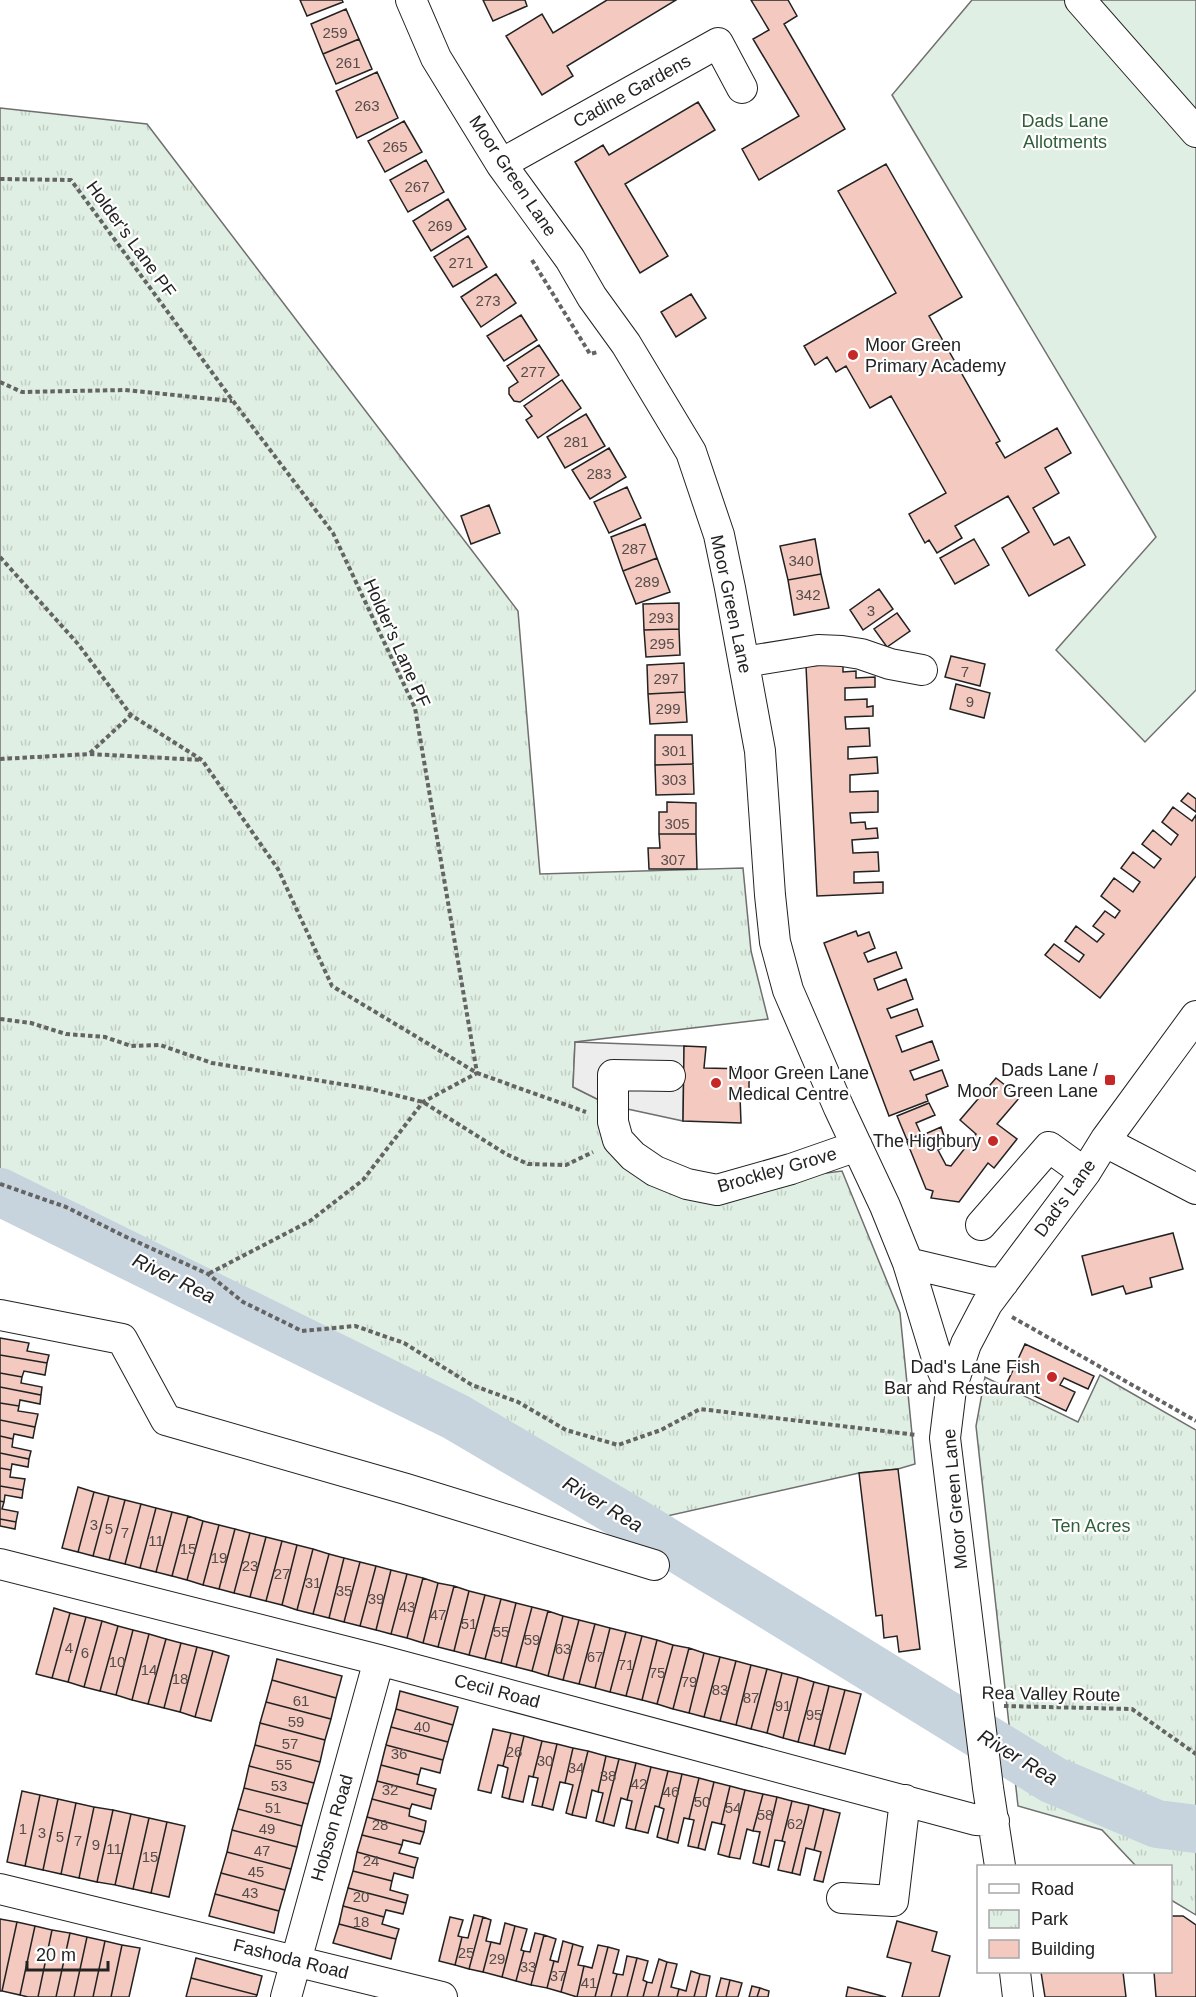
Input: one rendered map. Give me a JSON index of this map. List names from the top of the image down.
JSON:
{
  "streets": {
    "street": [
      "Cadine Gardens",
      "Moor Green Lane",
      "Brockley Grove",
      "Dad's Lane",
      "Cecil Road",
      "Hobson Road",
      "Fashoda Road"
    ],
    "path": ["Holder's Lane PF", "Rea Valley Route"]
  },
  "crossings": [
    ["Cadine Gardens", "Moor Green Lane"],
    ["Moor Green Lane", "Brockley Grove"],
    ["Moor Green Lane", "Dad's Lane"],
    ["Moor Green Lane", "Cecil Road"],
    ["Moor Green Lane", "Rea Valley Route"],
    ["Cecil Road", "Hobson Road"],
    ["Hobson Road", "Fashoda Road"]
  ],
  "water": ["River Rea"],
  "parks": ["Dads Lane Allotments", "Ten Acres"],
  "places": {
    "other": [
      "Moor Green Primary Academy",
      "Moor Green Lane Medical Centre",
      "The Highbury",
      "Dad's Lane Fish Bar and Restaurant"
    ],
    "transit": ["Dads Lane / Moor Green Lane"]
  },
  "house_numbers": [
    "259",
    "261",
    "263",
    "265",
    "267",
    "269",
    "271",
    "273",
    "277",
    "281",
    "283",
    "287",
    "340",
    "289",
    "342",
    "3",
    "293",
    "295",
    "7",
    "297",
    "9",
    "299",
    "301",
    "303",
    "305",
    "307",
    "3",
    "5",
    "7",
    "11",
    "15",
    "19",
    "23",
    "27",
    "31",
    "35",
    "39",
    "43",
    "47",
    "51",
    "55",
    "59",
    "4",
    "63",
    "6",
    "67",
    "10",
    "71",
    "14",
    "75",
    "18",
    "79",
    "83",
    "87",
    "61",
    "91",
    "95",
    "59",
    "40",
    "57",
    "26",
    "36",
    "30",
    "55",
    "34",
    "38",
    "42",
    "53",
    "32",
    "46",
    "50",
    "51",
    "54",
    "58",
    "62",
    "28",
    "1",
    "49",
    "3",
    "5",
    "7",
    "9",
    "11",
    "47",
    "15",
    "24",
    "45",
    "43",
    "20",
    "18",
    "25",
    "29",
    "33",
    "37",
    "41"
  ],
  "legend": ["Road", "Park", "Building"],
  "scale_bar": "20 m"
}
